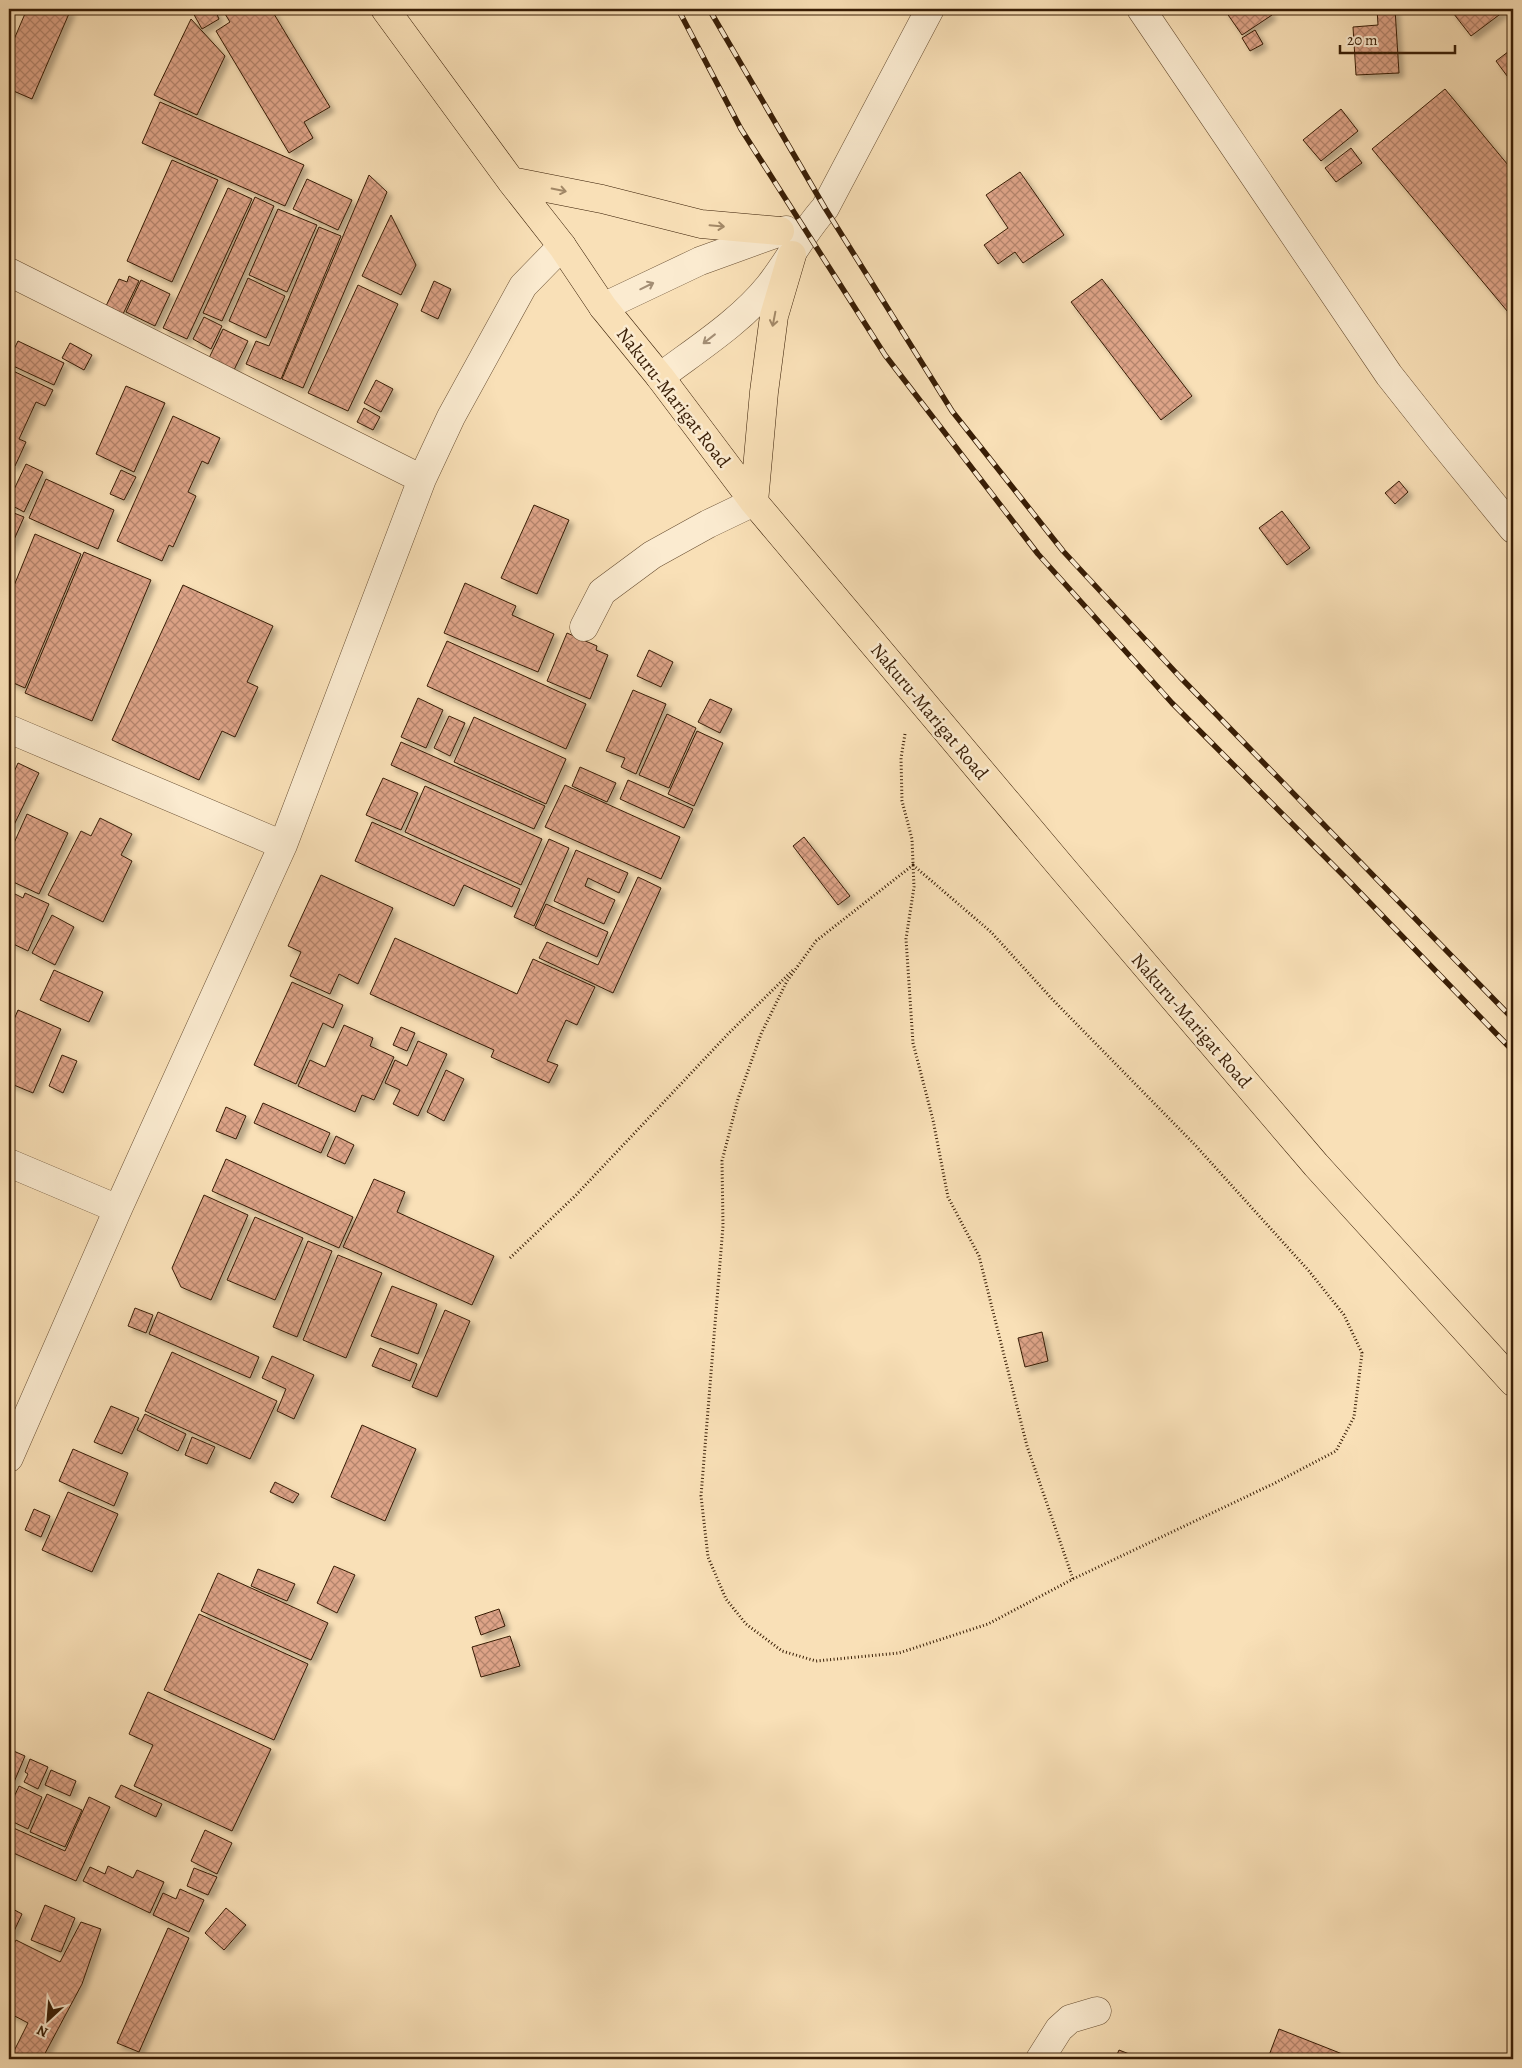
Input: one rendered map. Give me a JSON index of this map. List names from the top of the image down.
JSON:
{
  "streets": {
    "main road": ["Nakuru-Marigat Road"]
  },
  "scale_bar": "20 m",
  "north": "bottom left"
}
